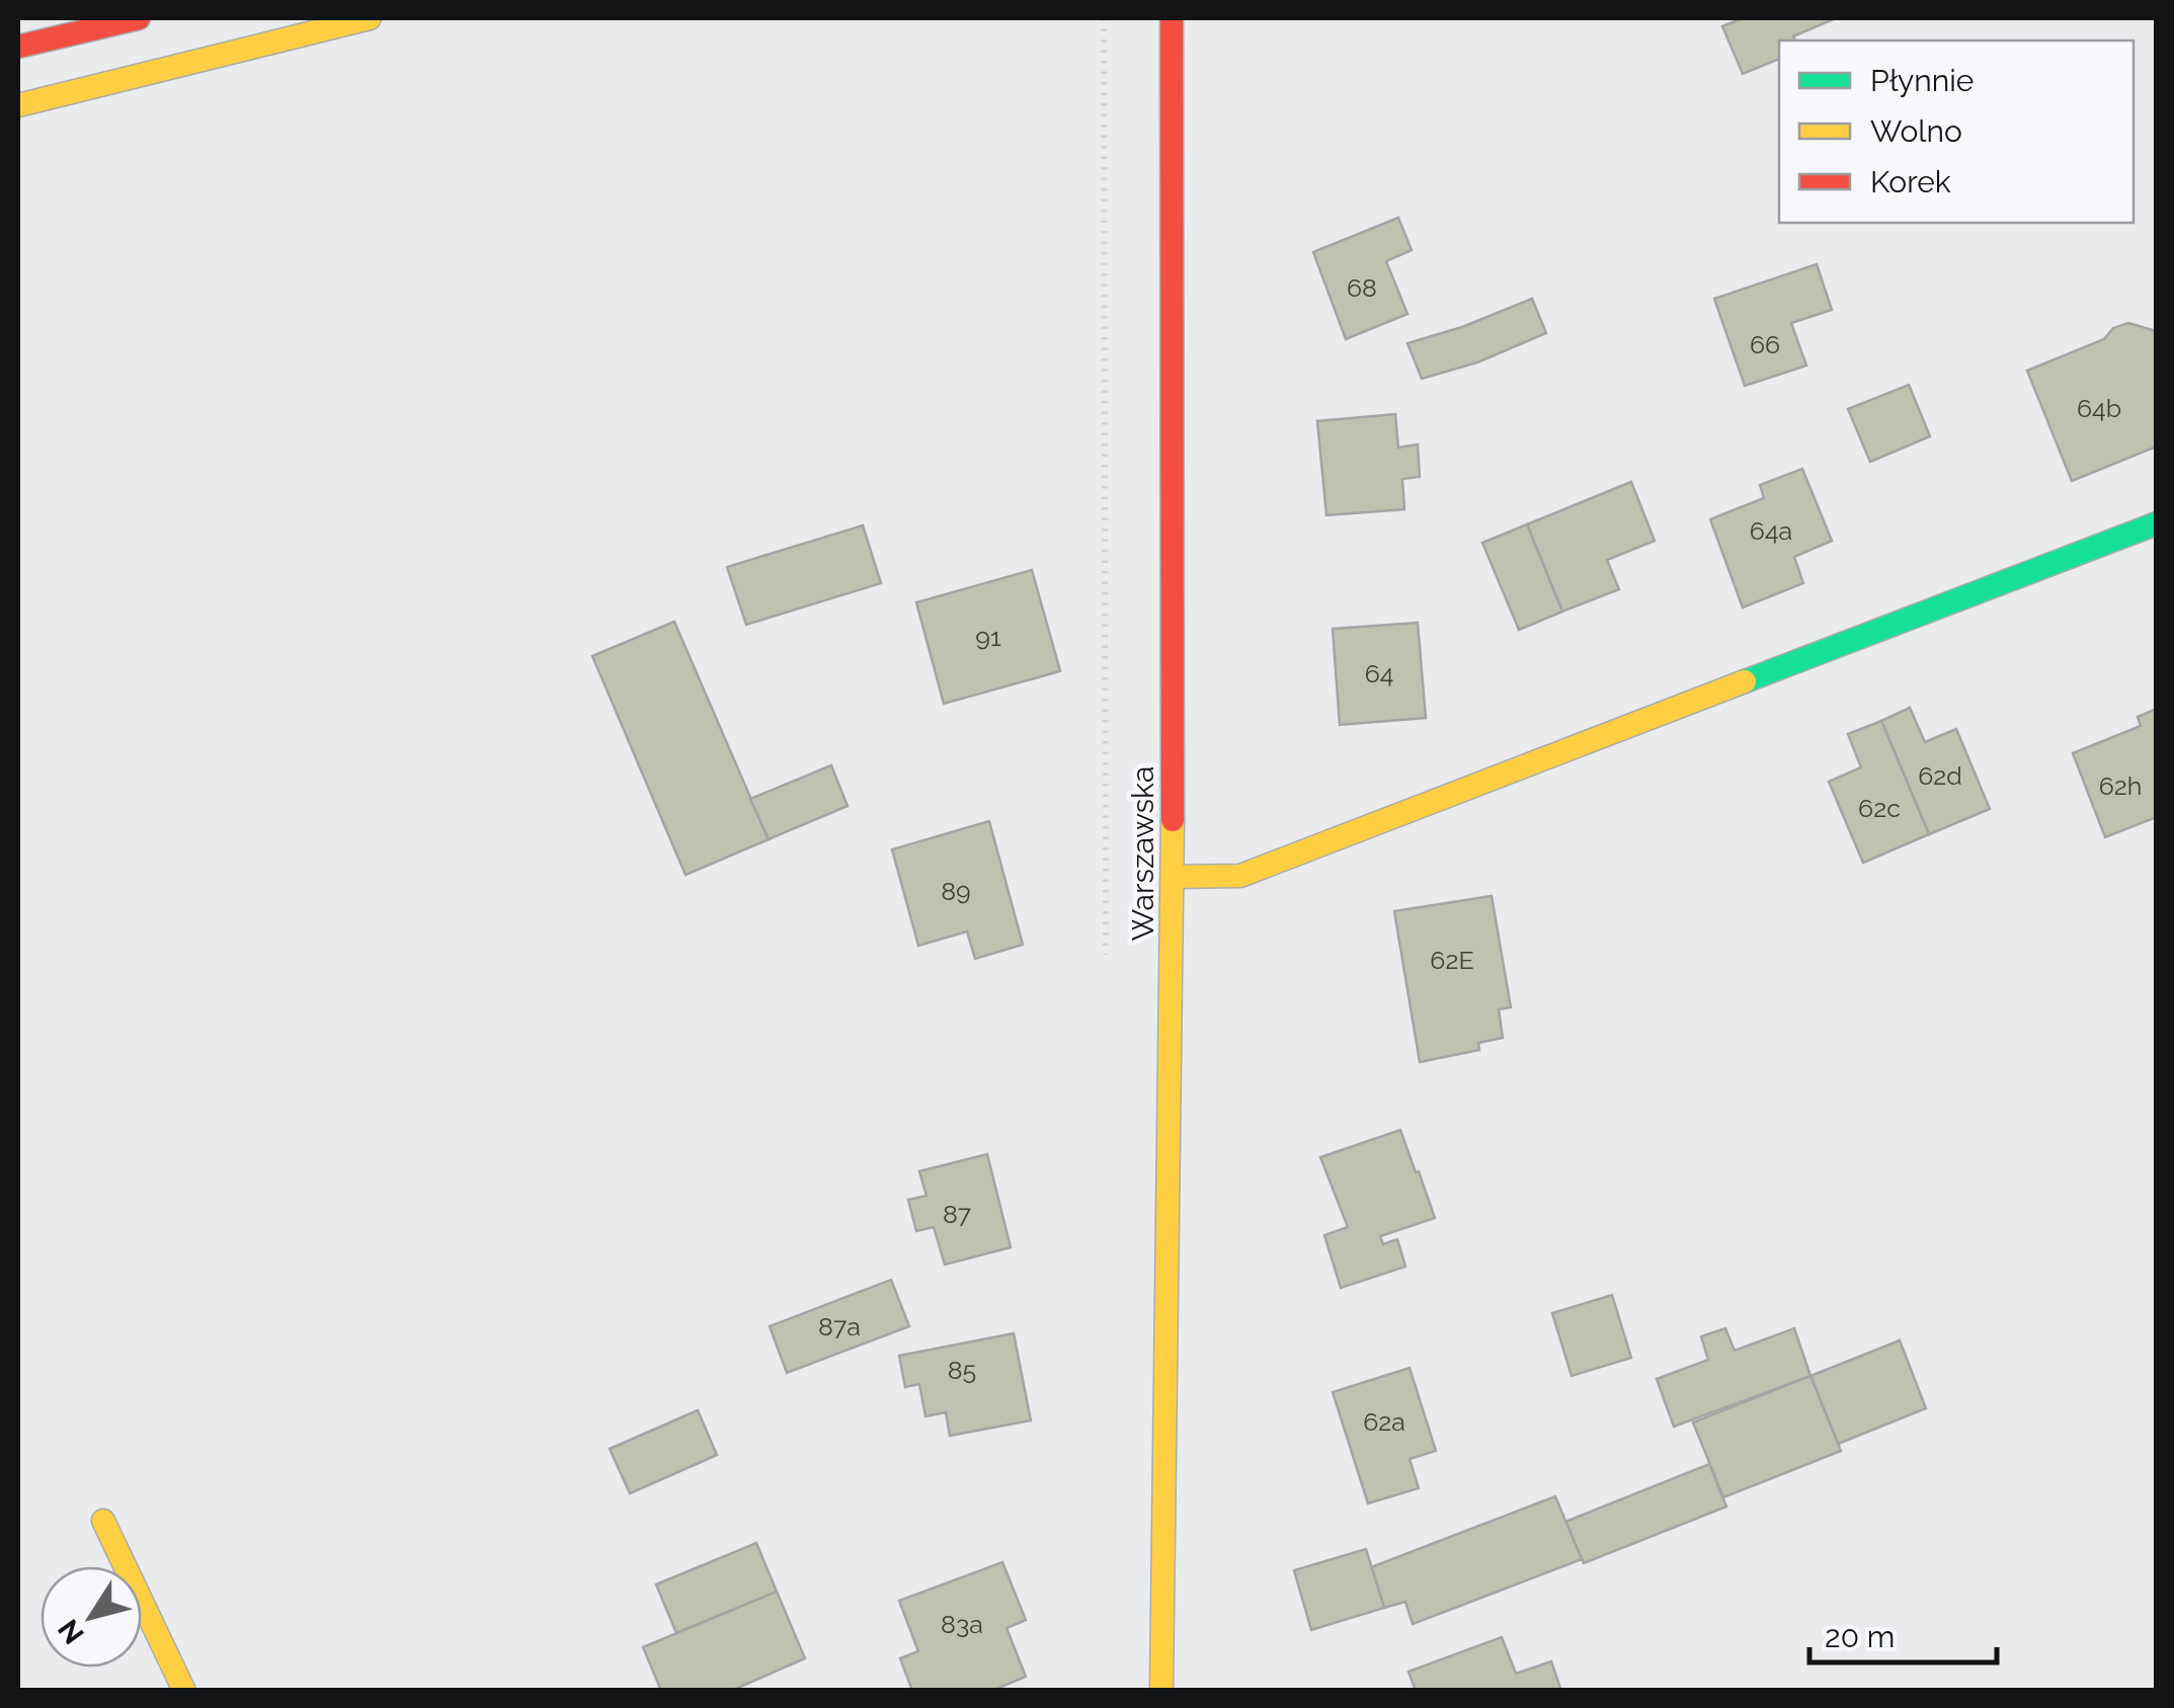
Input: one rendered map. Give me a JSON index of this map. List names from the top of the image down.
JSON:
{
  "streets": {
    "main road": ["Warszawska"]
  },
  "house_numbers": [
    "68",
    "66",
    "64b",
    "64a",
    "91",
    "64",
    "62d",
    "62h",
    "62c",
    "89",
    "62E",
    "87",
    "87a",
    "85",
    "62a",
    "83a"
  ],
  "legend": ["Płynnie", "Wolno", "Korek"],
  "scale_bar": "20 m",
  "north": "bottom left"
}
